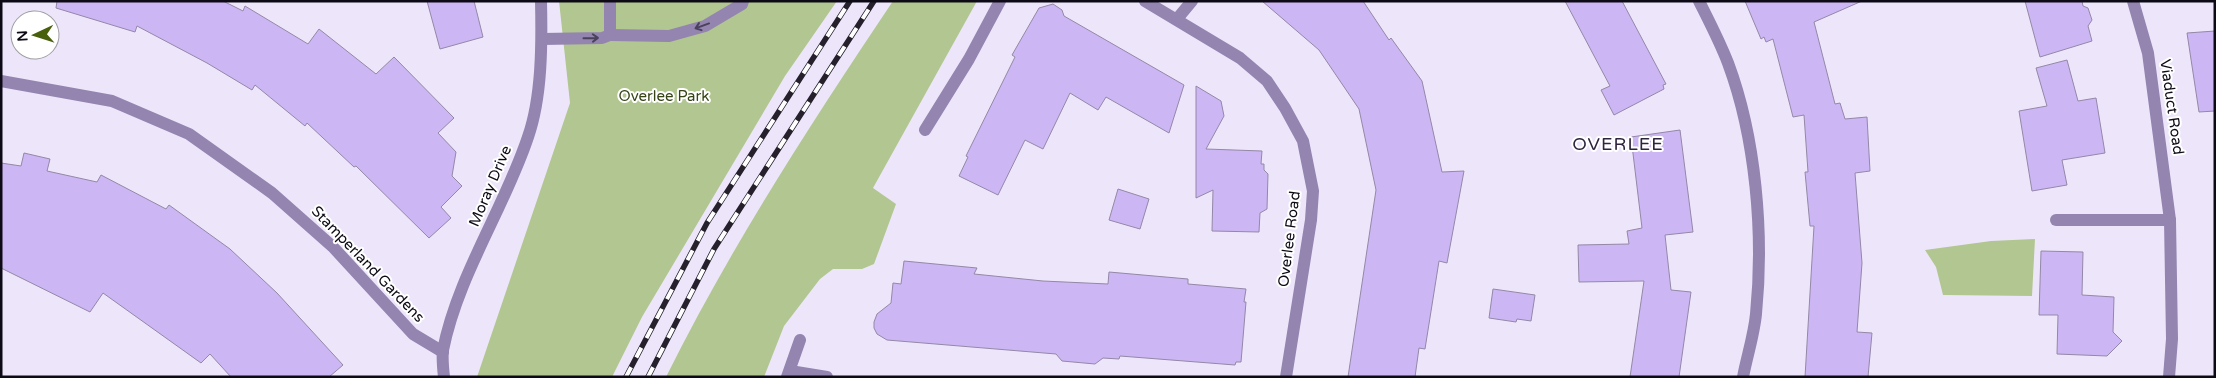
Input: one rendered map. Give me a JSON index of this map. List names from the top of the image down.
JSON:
{
  "streets": {
    "street": [
      "Viaduct Road",
      "Moray Drive",
      "Overlee Road",
      "Stamperland Gardens"
    ]
  },
  "crossings": [
    ["Moray Drive", "Stamperland Gardens"]
  ],
  "districts": ["OVERLEE"],
  "parks": ["Overlee Park"],
  "north": "left"
}
